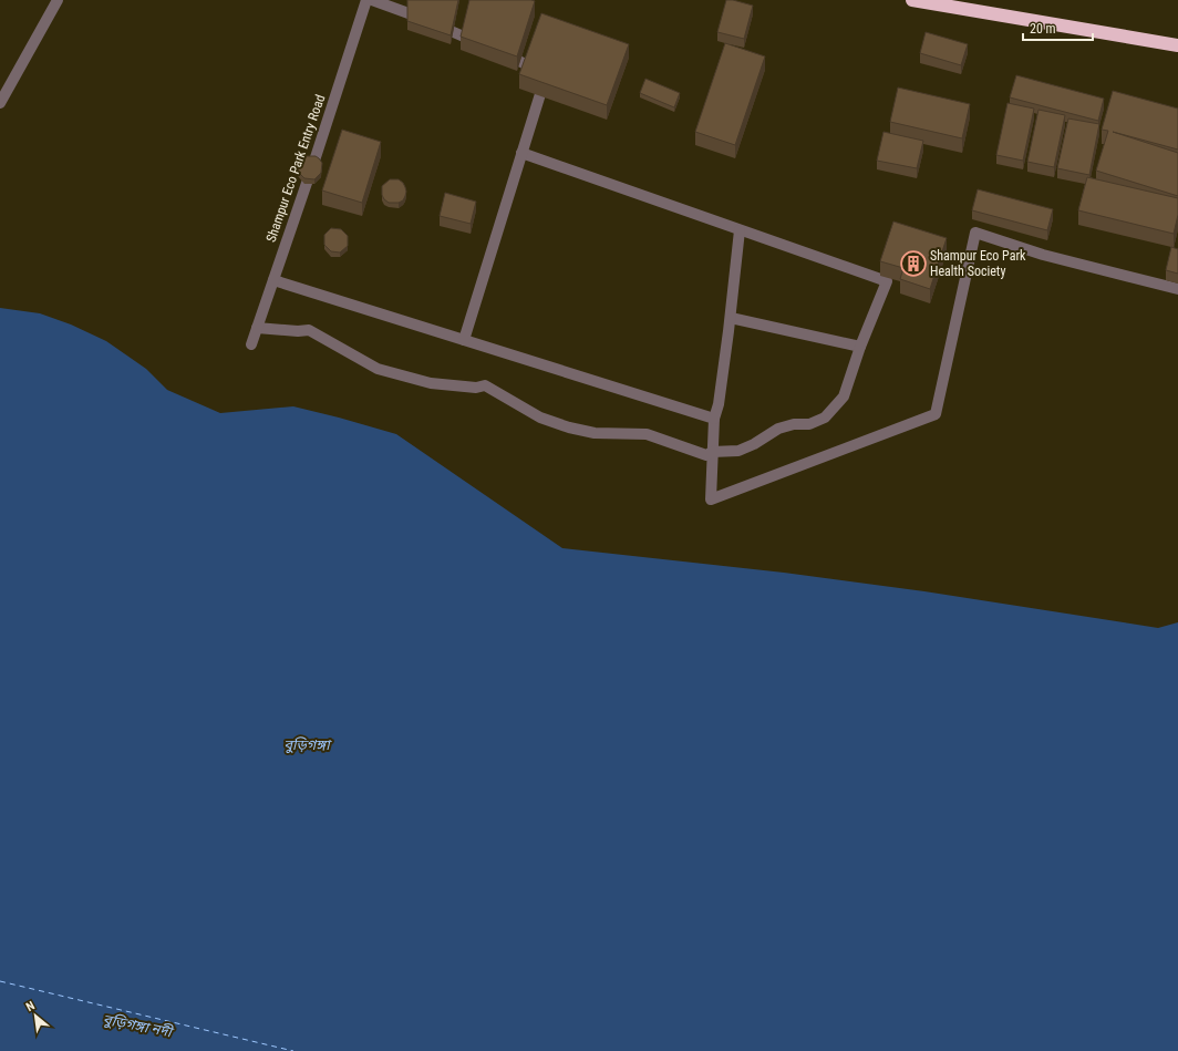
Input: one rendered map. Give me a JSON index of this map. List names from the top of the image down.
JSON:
{
  "streets": {
    "street": ["Shampur Eco Park Entry Road"]
  },
  "water": ["বুড়িগঙ্গা", "বুড়িগঙ্গা নদী"],
  "places": {
    "building": ["Shampur Eco Park Health Society"]
  },
  "scale_bar": "20 m",
  "north": "top left"
}
